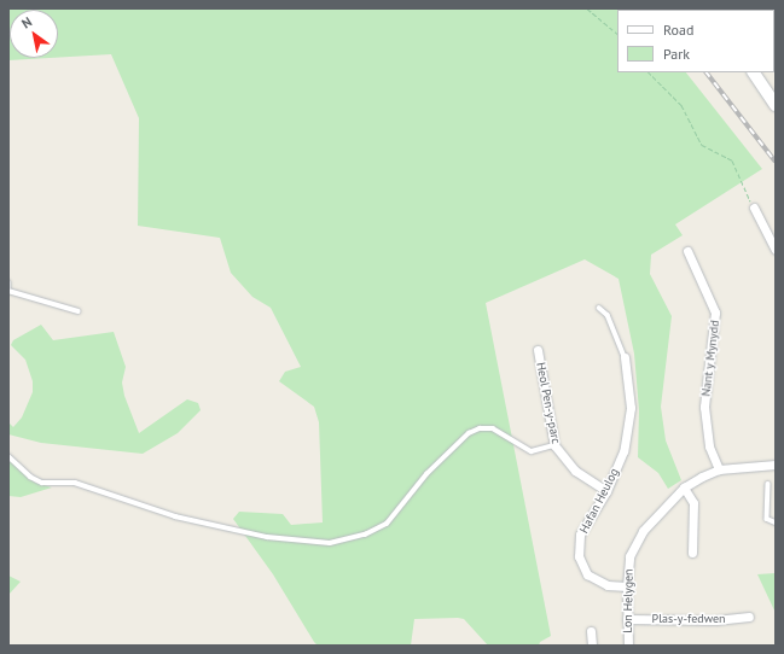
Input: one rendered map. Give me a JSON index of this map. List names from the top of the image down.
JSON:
{
  "streets": {
    "street": [
      "Nant y Mynydd",
      "Heol Pen-y-parc",
      "Hafan Heulog",
      "Lon Helygen",
      "Plas-y-fedwen"
    ]
  },
  "crossings": [
    ["Heol Pen-y-parc", "Hafan Heulog"],
    ["Hafan Heulog", "Lon Helygen"],
    ["Lon Helygen", "Plas-y-fedwen"]
  ],
  "legend": ["Road", "Park"],
  "north": "top left"
}
